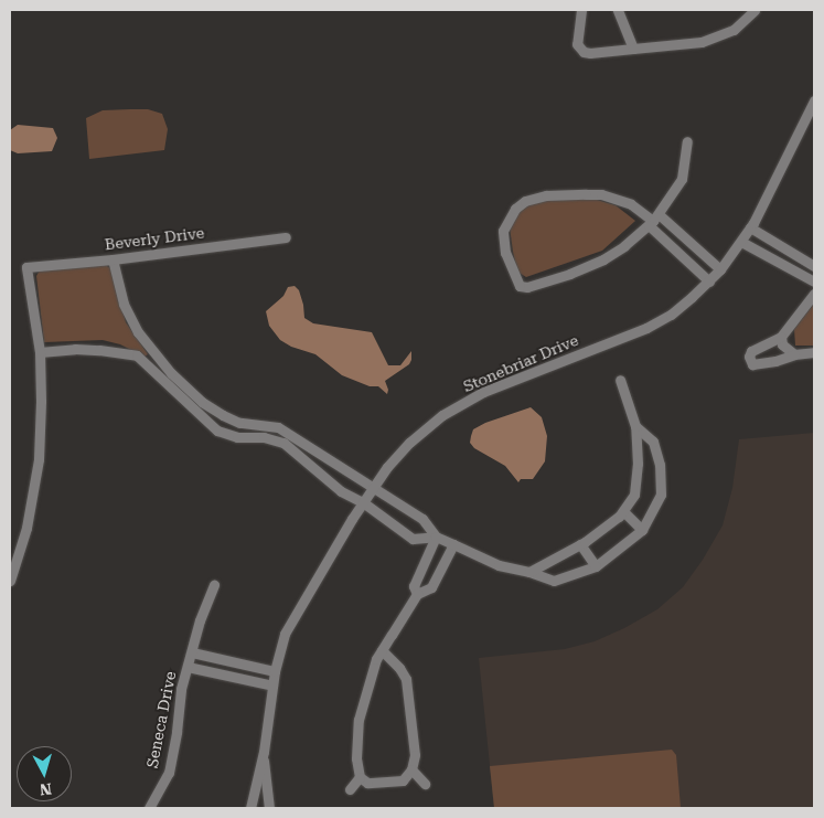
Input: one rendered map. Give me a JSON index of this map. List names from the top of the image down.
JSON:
{
  "streets": {
    "street": ["Beverly Drive", "Stonebriar Drive", "Seneca Drive"]
  },
  "crossings": [
    ["Stonebriar Drive", "Seneca Drive"]
  ],
  "north": "bottom"
}
